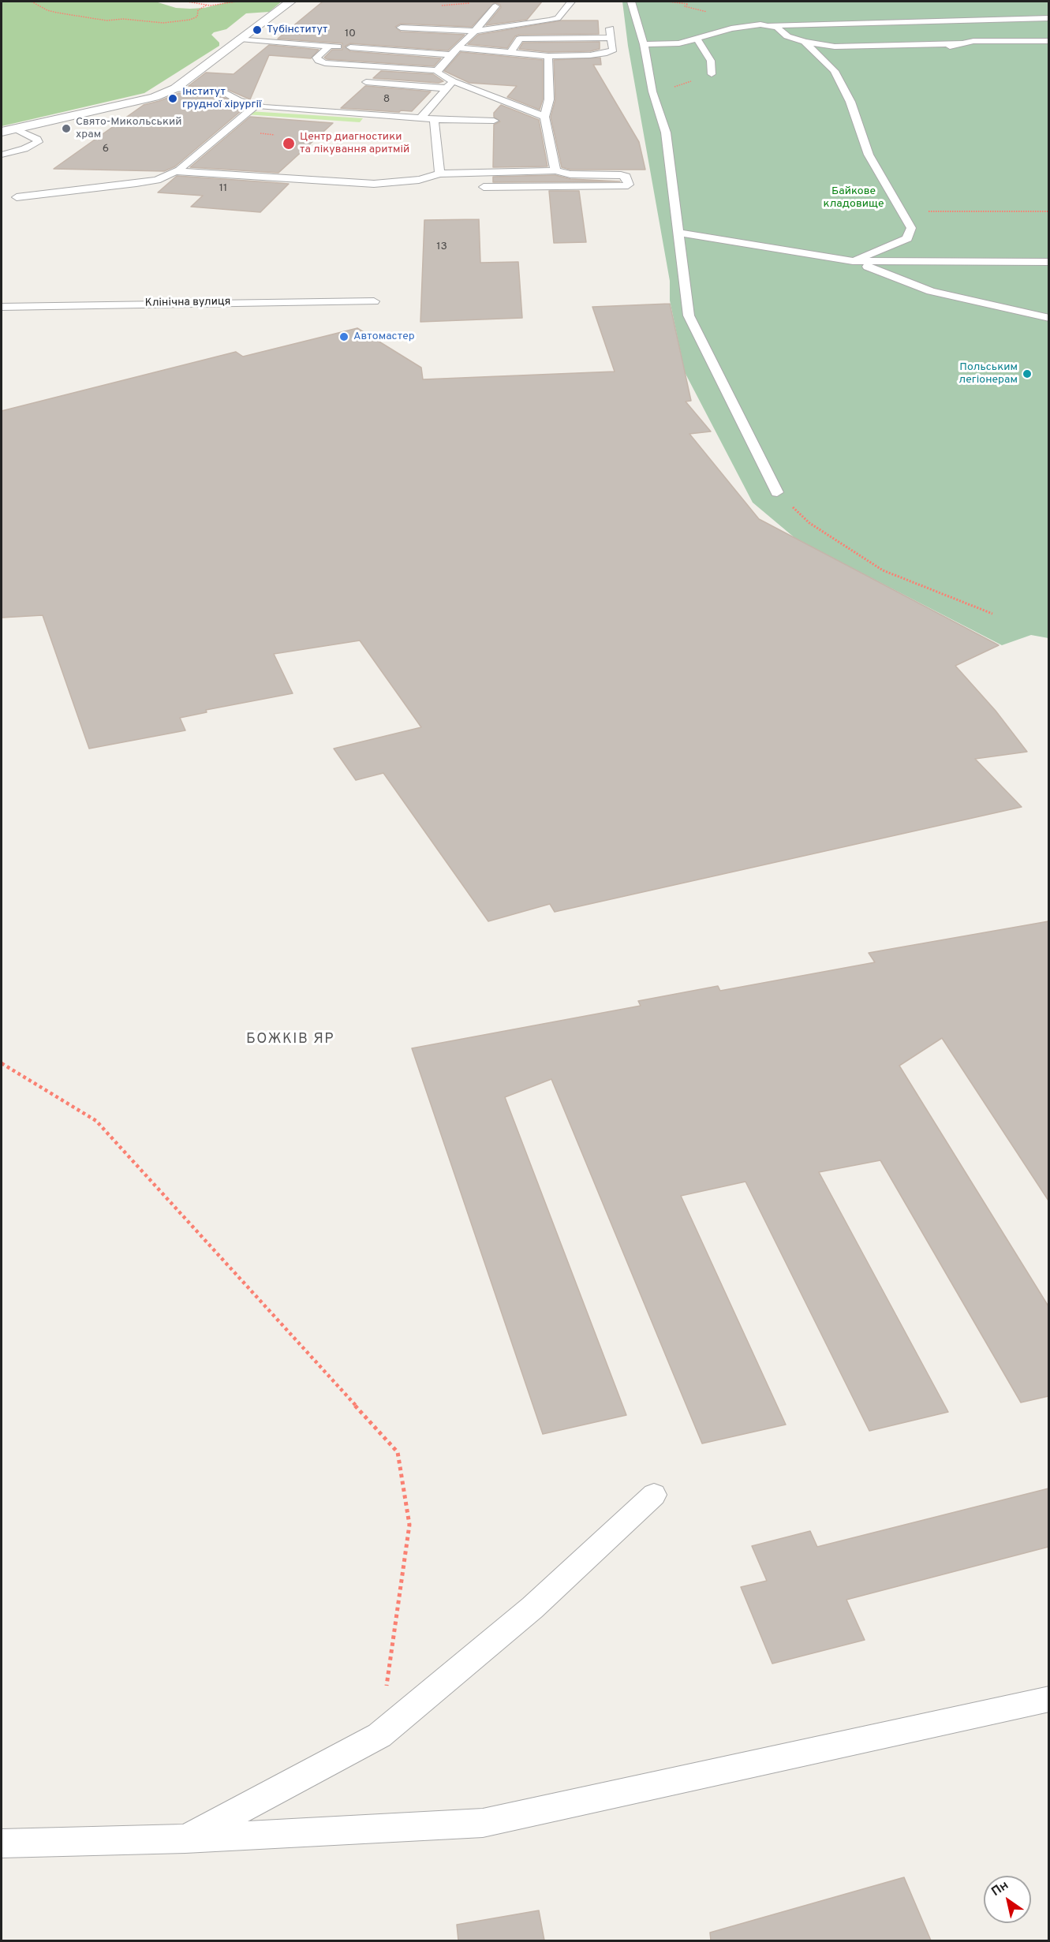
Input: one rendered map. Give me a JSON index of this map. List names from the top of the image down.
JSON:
{
  "streets": {
    "lane": ["Клінічна вулиця"]
  },
  "districts": ["БОЖКІВ ЯР"],
  "parks": ["Байкове кладовище"],
  "places": [
    "Тубінститут",
    "Інститут грудної хірургії",
    "Свято-Микольський храм",
    "Центр диагностики та лікування аритмій",
    "Автомастер",
    "Польським легіонерам"
  ],
  "house_numbers": [
    "10",
    "8",
    "6",
    "11",
    "13"
  ],
  "north": "top left"
}
